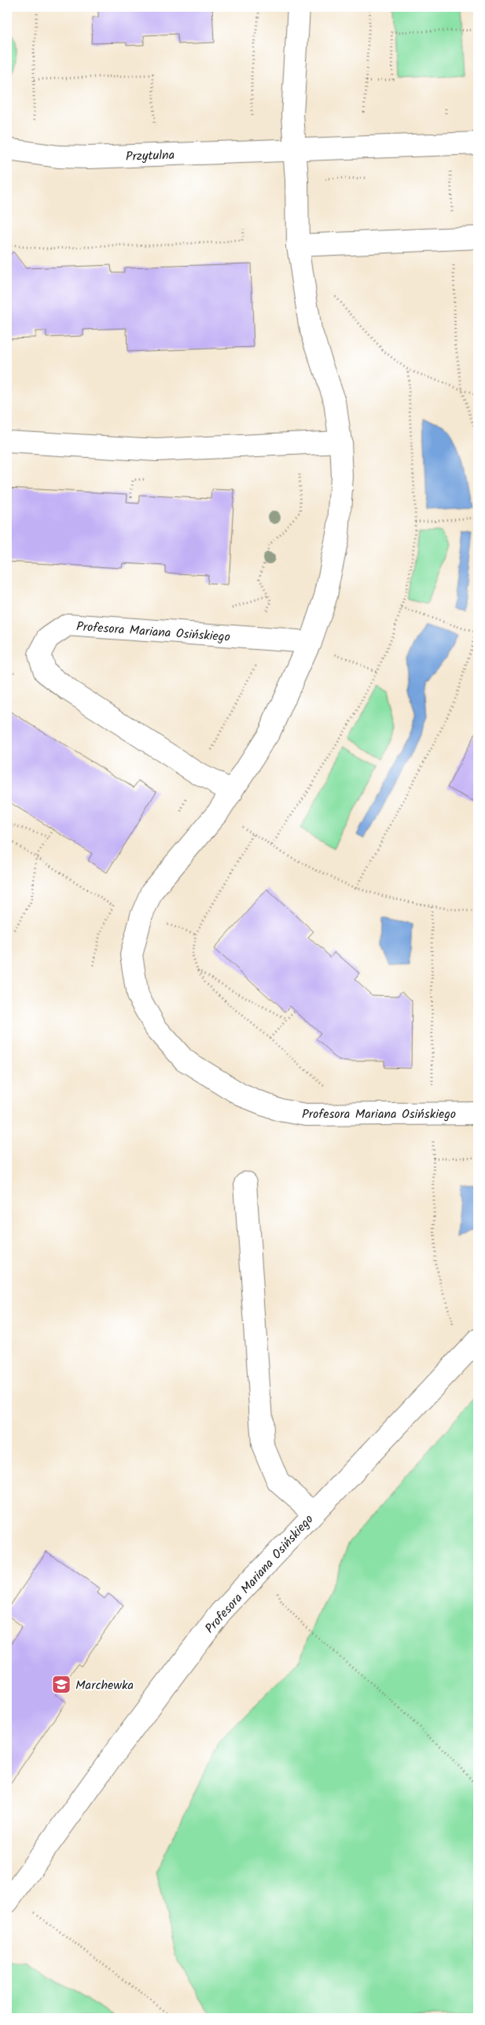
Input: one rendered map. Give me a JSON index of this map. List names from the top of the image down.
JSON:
{
  "streets": {
    "street": ["Przytulna", "Profesora Mariana Osińskiego"]
  },
  "crossings": [
    ["Przytulna", "Profesora Mariana Osińskiego"]
  ],
  "places": {
    "school or university": ["Marchewka"]
  }
}
